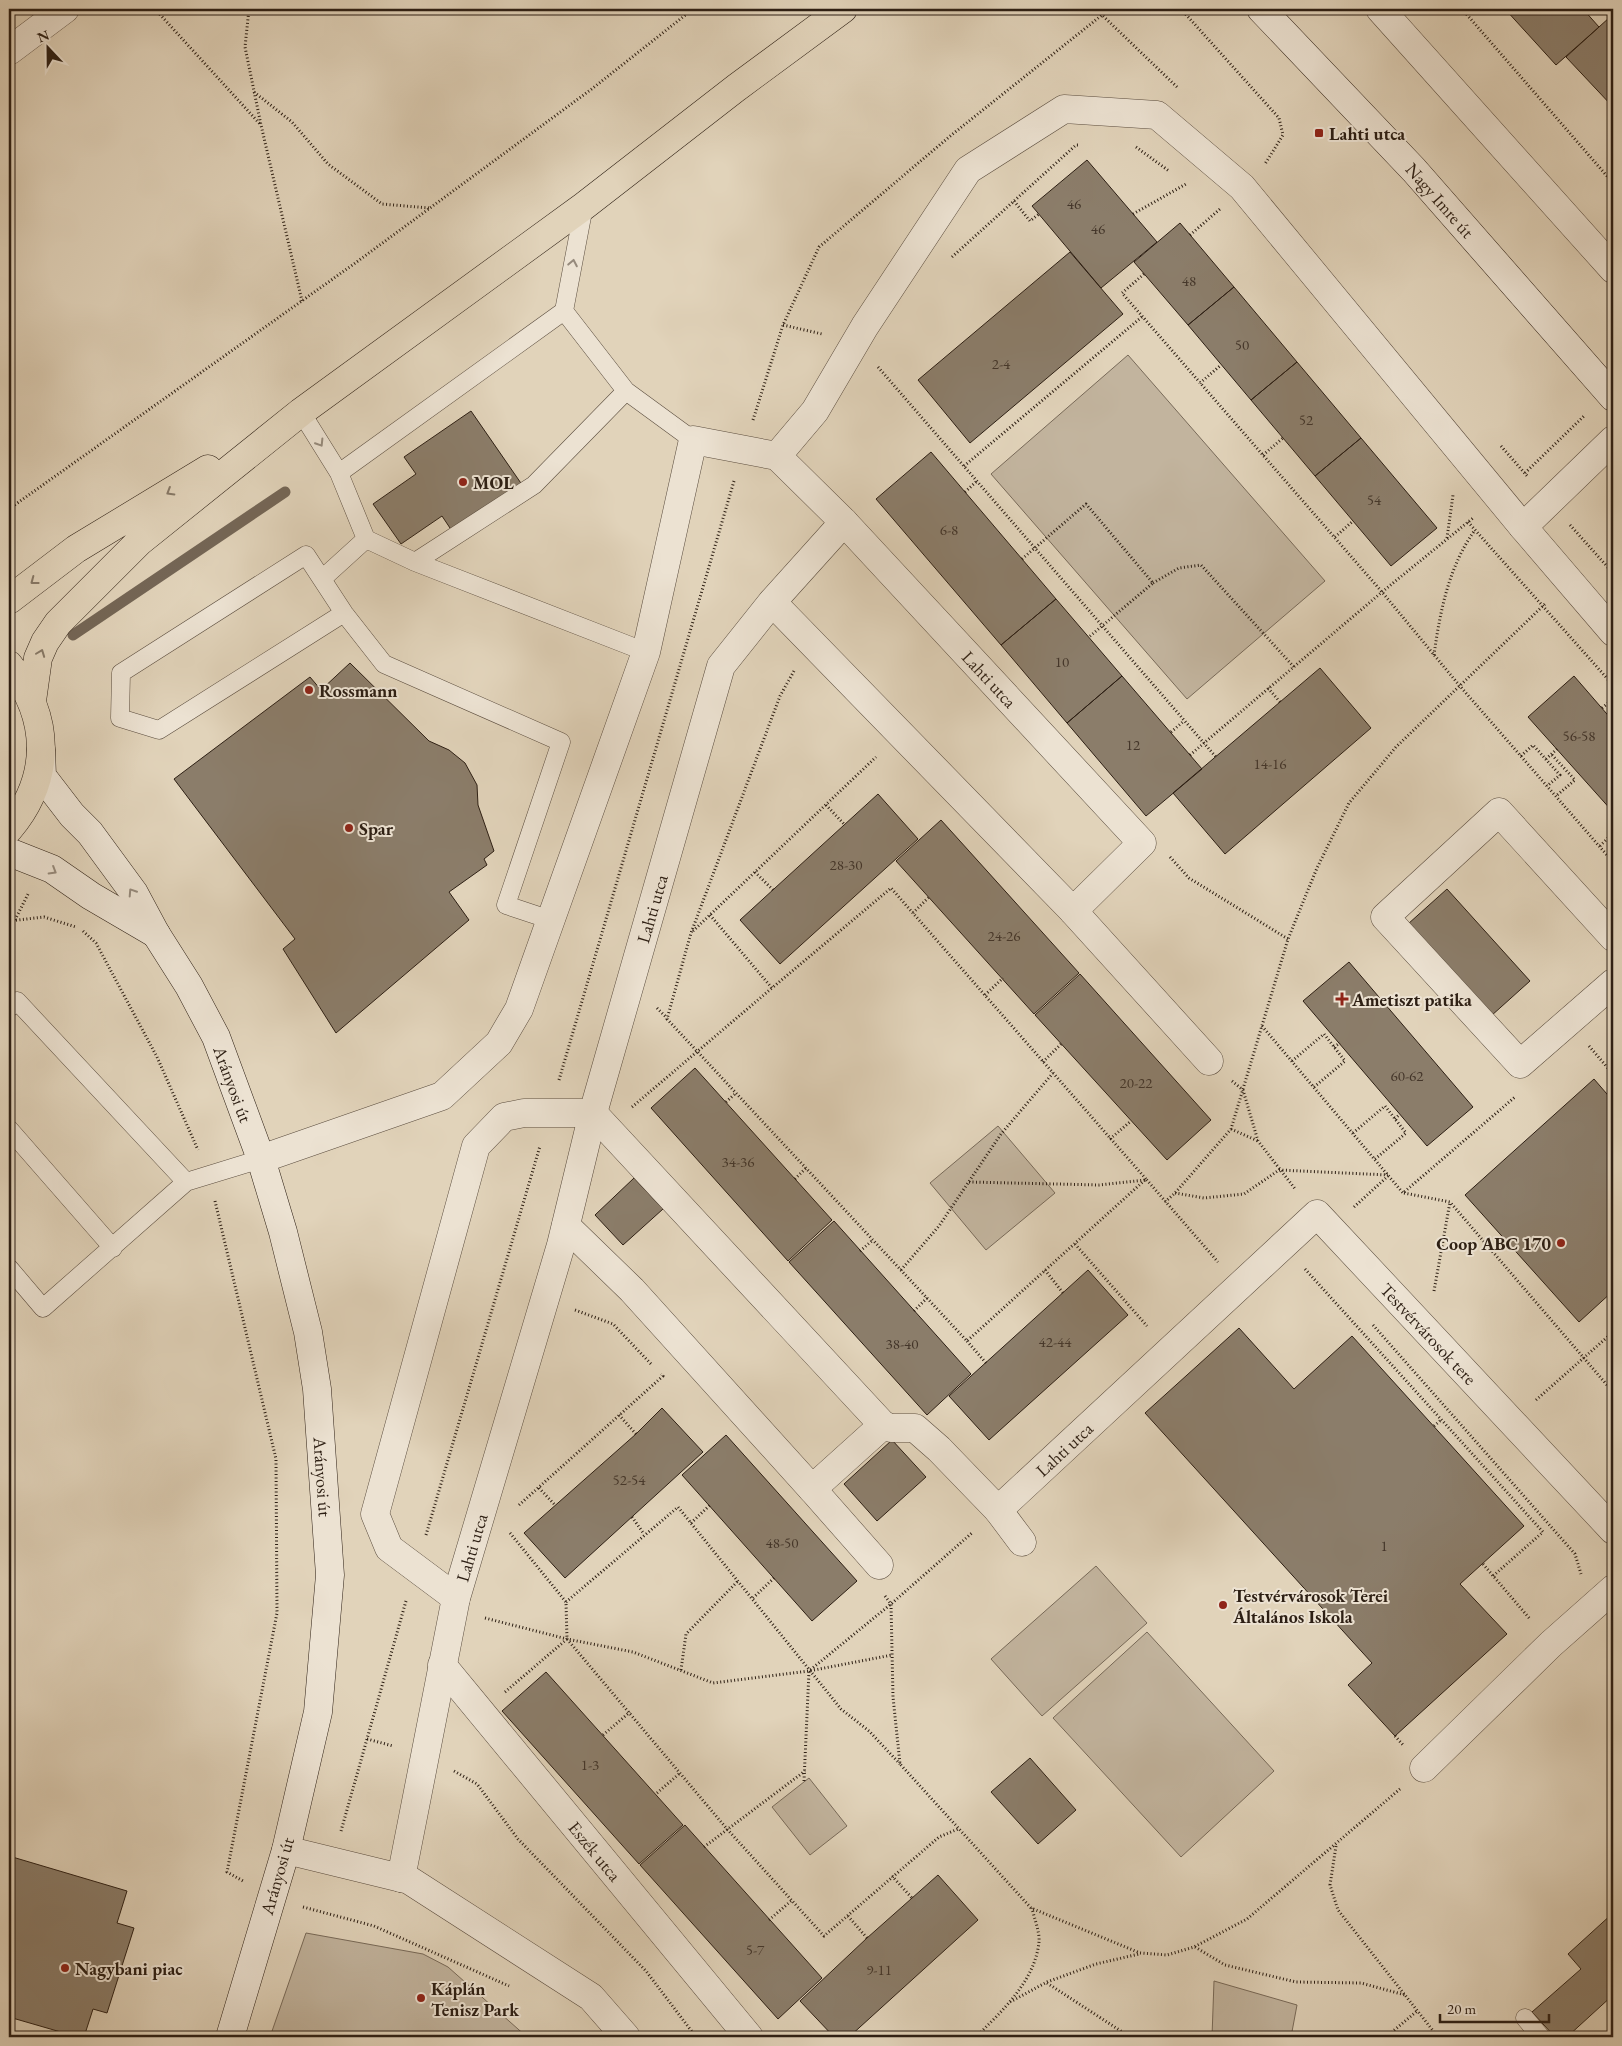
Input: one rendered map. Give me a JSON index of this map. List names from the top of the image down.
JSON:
{
  "streets": {
    "street": [
      "Nagy Imre út",
      "Lahti utca",
      "Arányosi út",
      "Testvérvárosok tere",
      "Eszék utca"
    ]
  },
  "crossings": [
    ["Lahti utca", "Eszék utca"]
  ],
  "places": {
    "transit": ["Lahti utca"],
    "other": [
      "MOL",
      "Rossmann",
      "Spar",
      "Coop ABC 170",
      "Testvérvárosok Terei Általános Iskola",
      "Nagybani piac",
      "Káplán Tenisz Park"
    ],
    "health": ["Ametiszt patika"]
  },
  "house_numbers": [
    "46",
    "46",
    "48",
    "50",
    "2-4",
    "52",
    "54",
    "6-8",
    "10",
    "56-58",
    "12",
    "14-16",
    "28-30",
    "24-26",
    "60-62",
    "20-22",
    "34-36",
    "42-44",
    "38-40",
    "52-54",
    "48-50",
    "1",
    "1-3",
    "5-7",
    "9-11"
  ],
  "scale_bar": "20 m",
  "north": "top"
}
